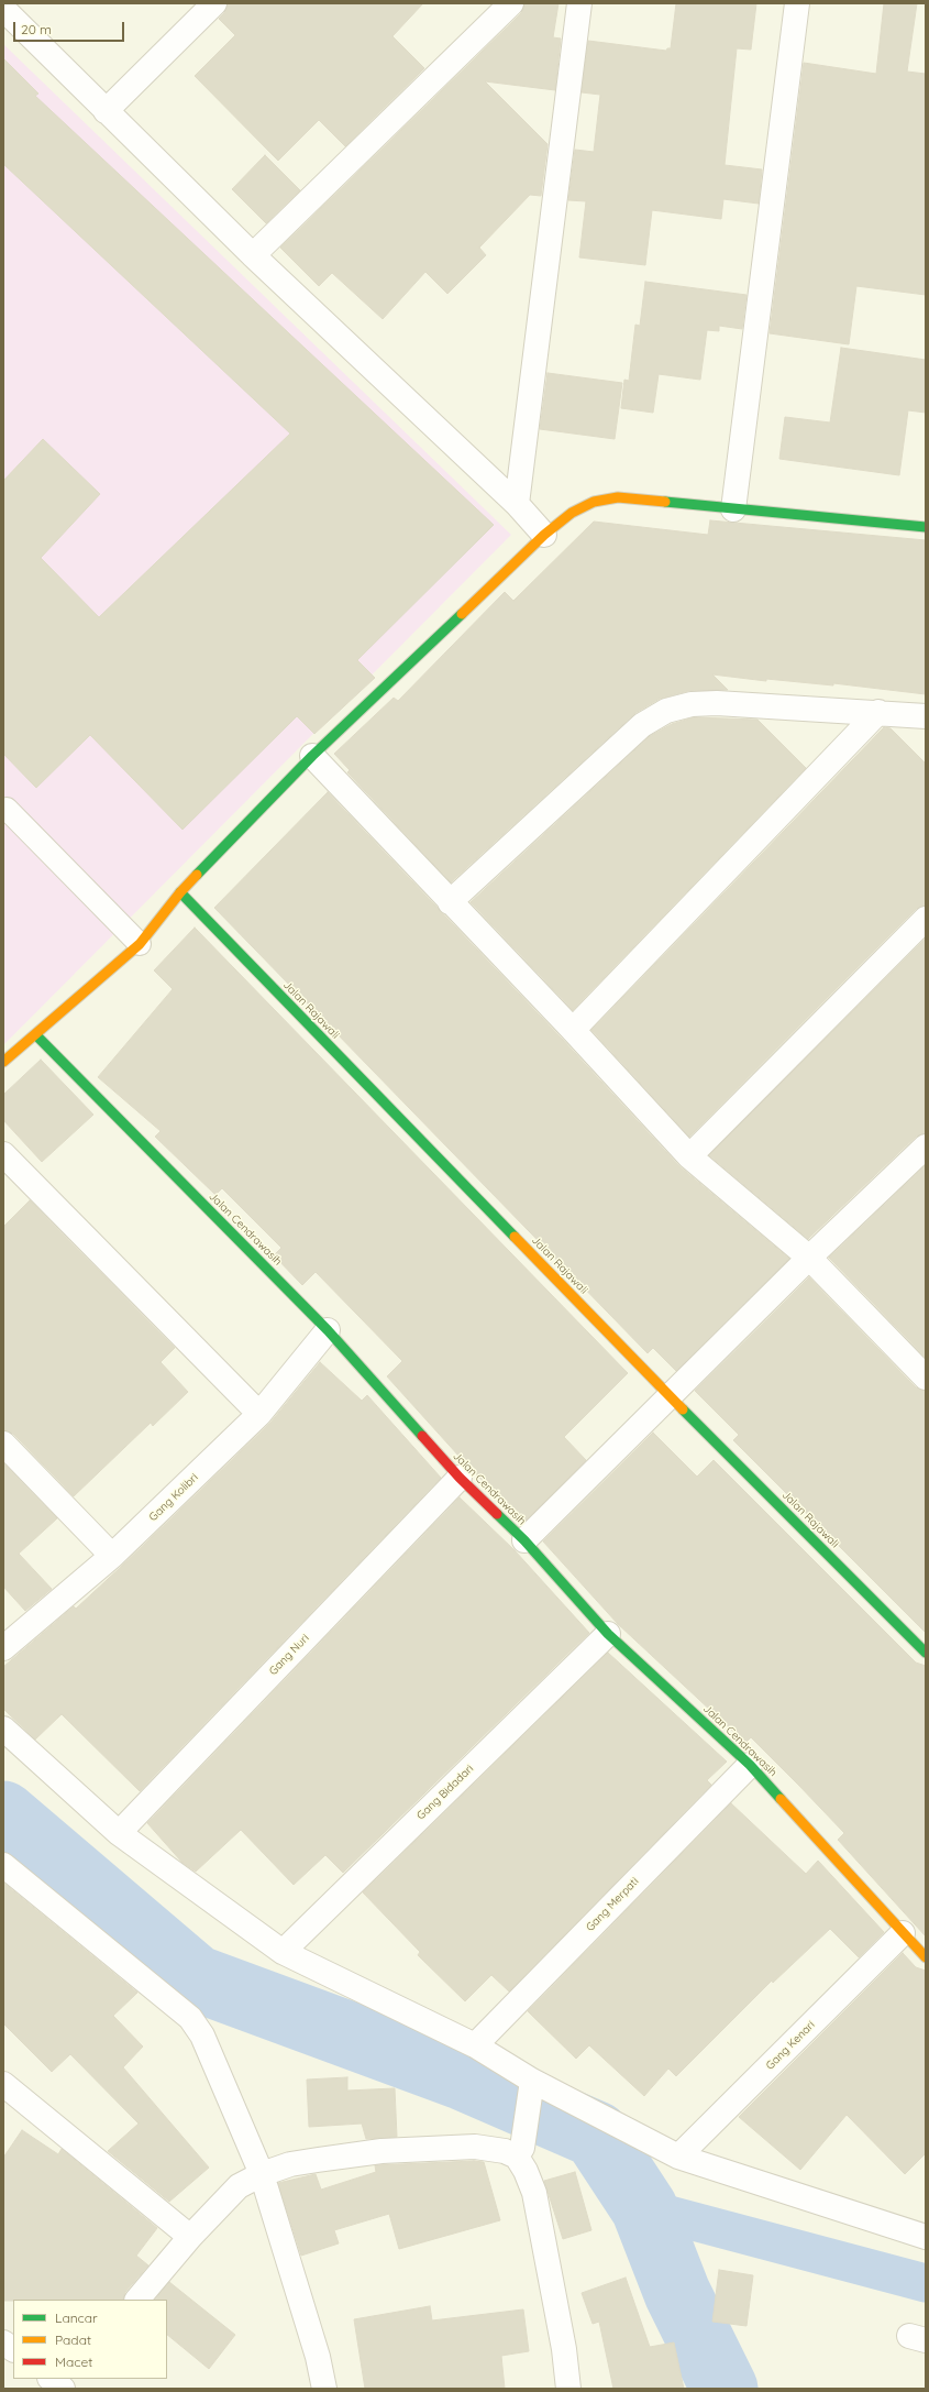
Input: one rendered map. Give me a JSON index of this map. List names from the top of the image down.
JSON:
{
  "streets": {
    "street": [
      "Jalan Rajawali",
      "Jalan Cendrawasih",
      "Gang Kolibri",
      "Gang Nuri",
      "Gang Bidadari",
      "Gang Merpati",
      "Gang Kenari"
    ]
  },
  "crossings": [
    ["Jalan Cendrawasih", "Gang Kolibri"],
    ["Jalan Cendrawasih", "Gang Nuri"],
    ["Jalan Cendrawasih", "Gang Bidadari"],
    ["Jalan Cendrawasih", "Gang Merpati"],
    ["Jalan Cendrawasih", "Gang Kenari"]
  ],
  "legend": ["Lancar", "Padat", "Macet"],
  "scale_bar": "20 m"
}
